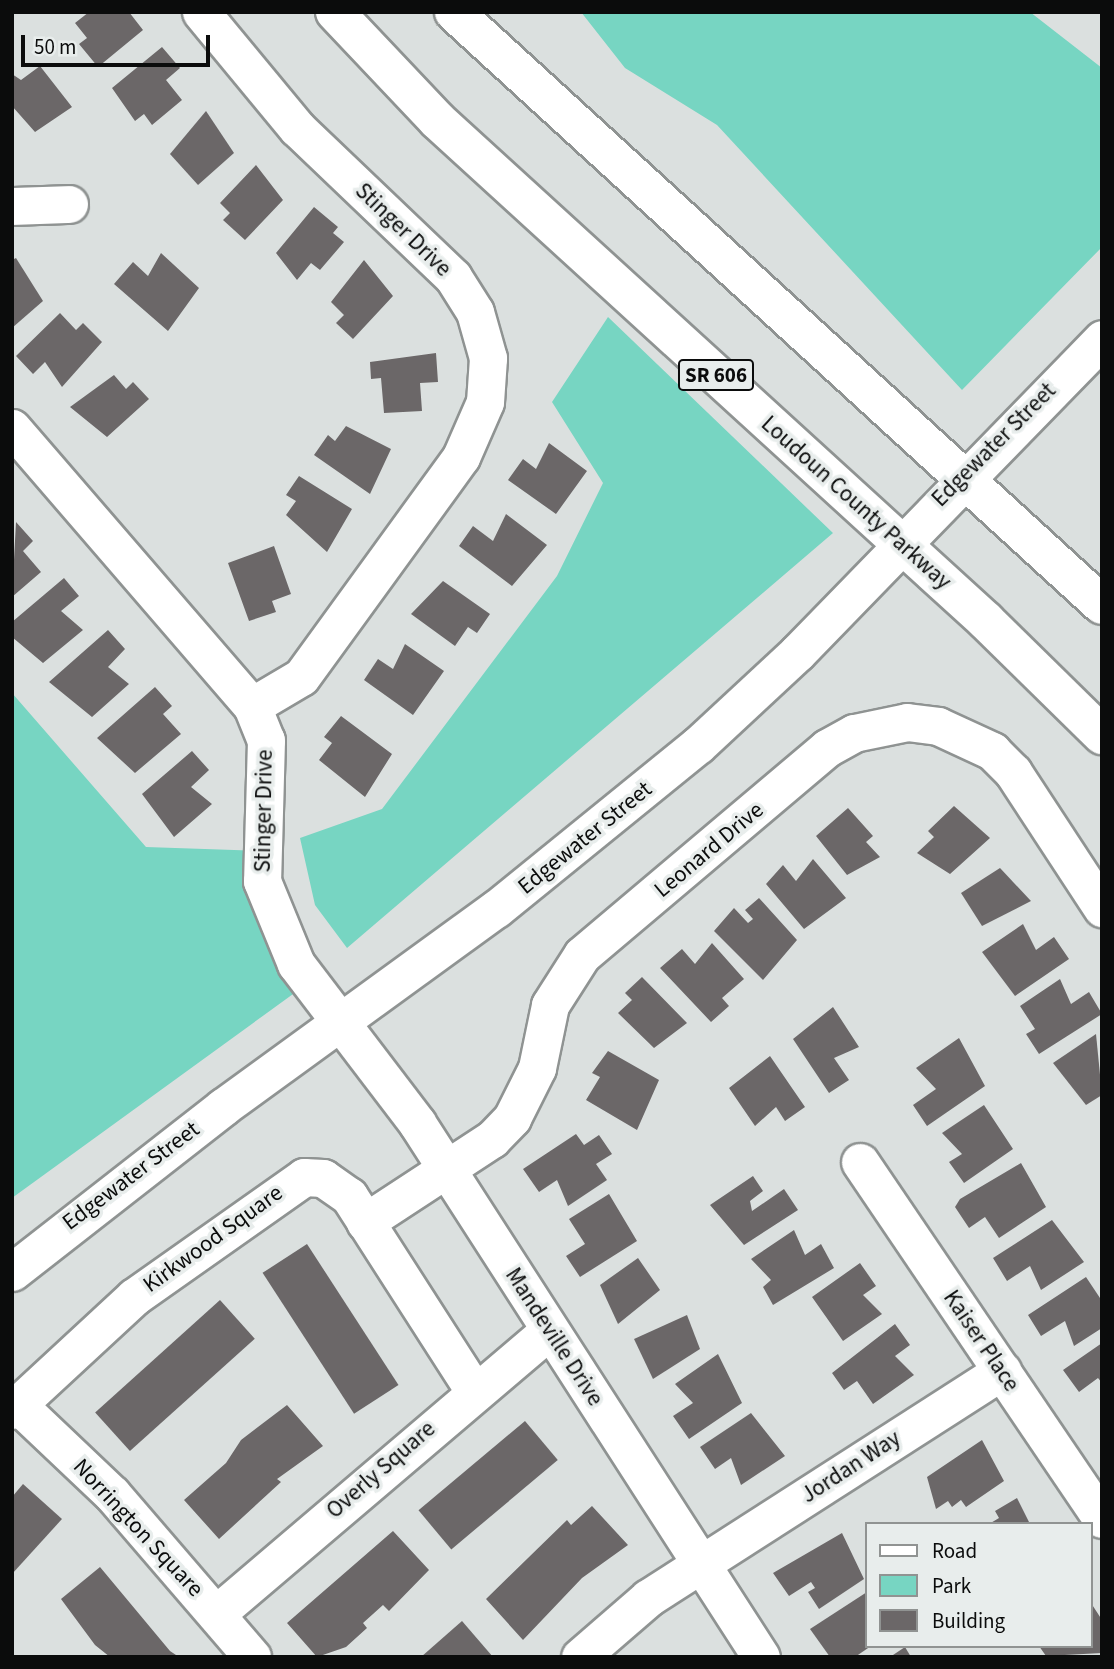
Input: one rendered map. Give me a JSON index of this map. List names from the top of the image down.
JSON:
{
  "streets": {
    "main road": ["SR 606", "Loudoun County Parkway"],
    "street": [
      "Stinger Drive",
      "Edgewater Street",
      "Leonard Drive",
      "Kirkwood Square",
      "Mandeville Drive",
      "Kaiser Place",
      "Jordan Way",
      "Overly Square",
      "Norrington Square"
    ]
  },
  "crossings": [
    ["Stinger Drive", "Edgewater Street"],
    ["Stinger Drive", "Mandeville Drive"],
    ["Edgewater Street", "Loudoun County Parkway"],
    ["Edgewater Street", "Mandeville Drive"],
    ["Leonard Drive", "Kirkwood Square"],
    ["Leonard Drive", "Mandeville Drive"],
    ["Kirkwood Square", "Overly Square"],
    ["Kirkwood Square", "Norrington Square"],
    ["Mandeville Drive", "Jordan Way"],
    ["Mandeville Drive", "Overly Square"],
    ["Kaiser Place", "Jordan Way"],
    ["Overly Square", "Norrington Square"]
  ],
  "legend": ["Road", "Park", "Building"],
  "scale_bar": "50 m"
}
